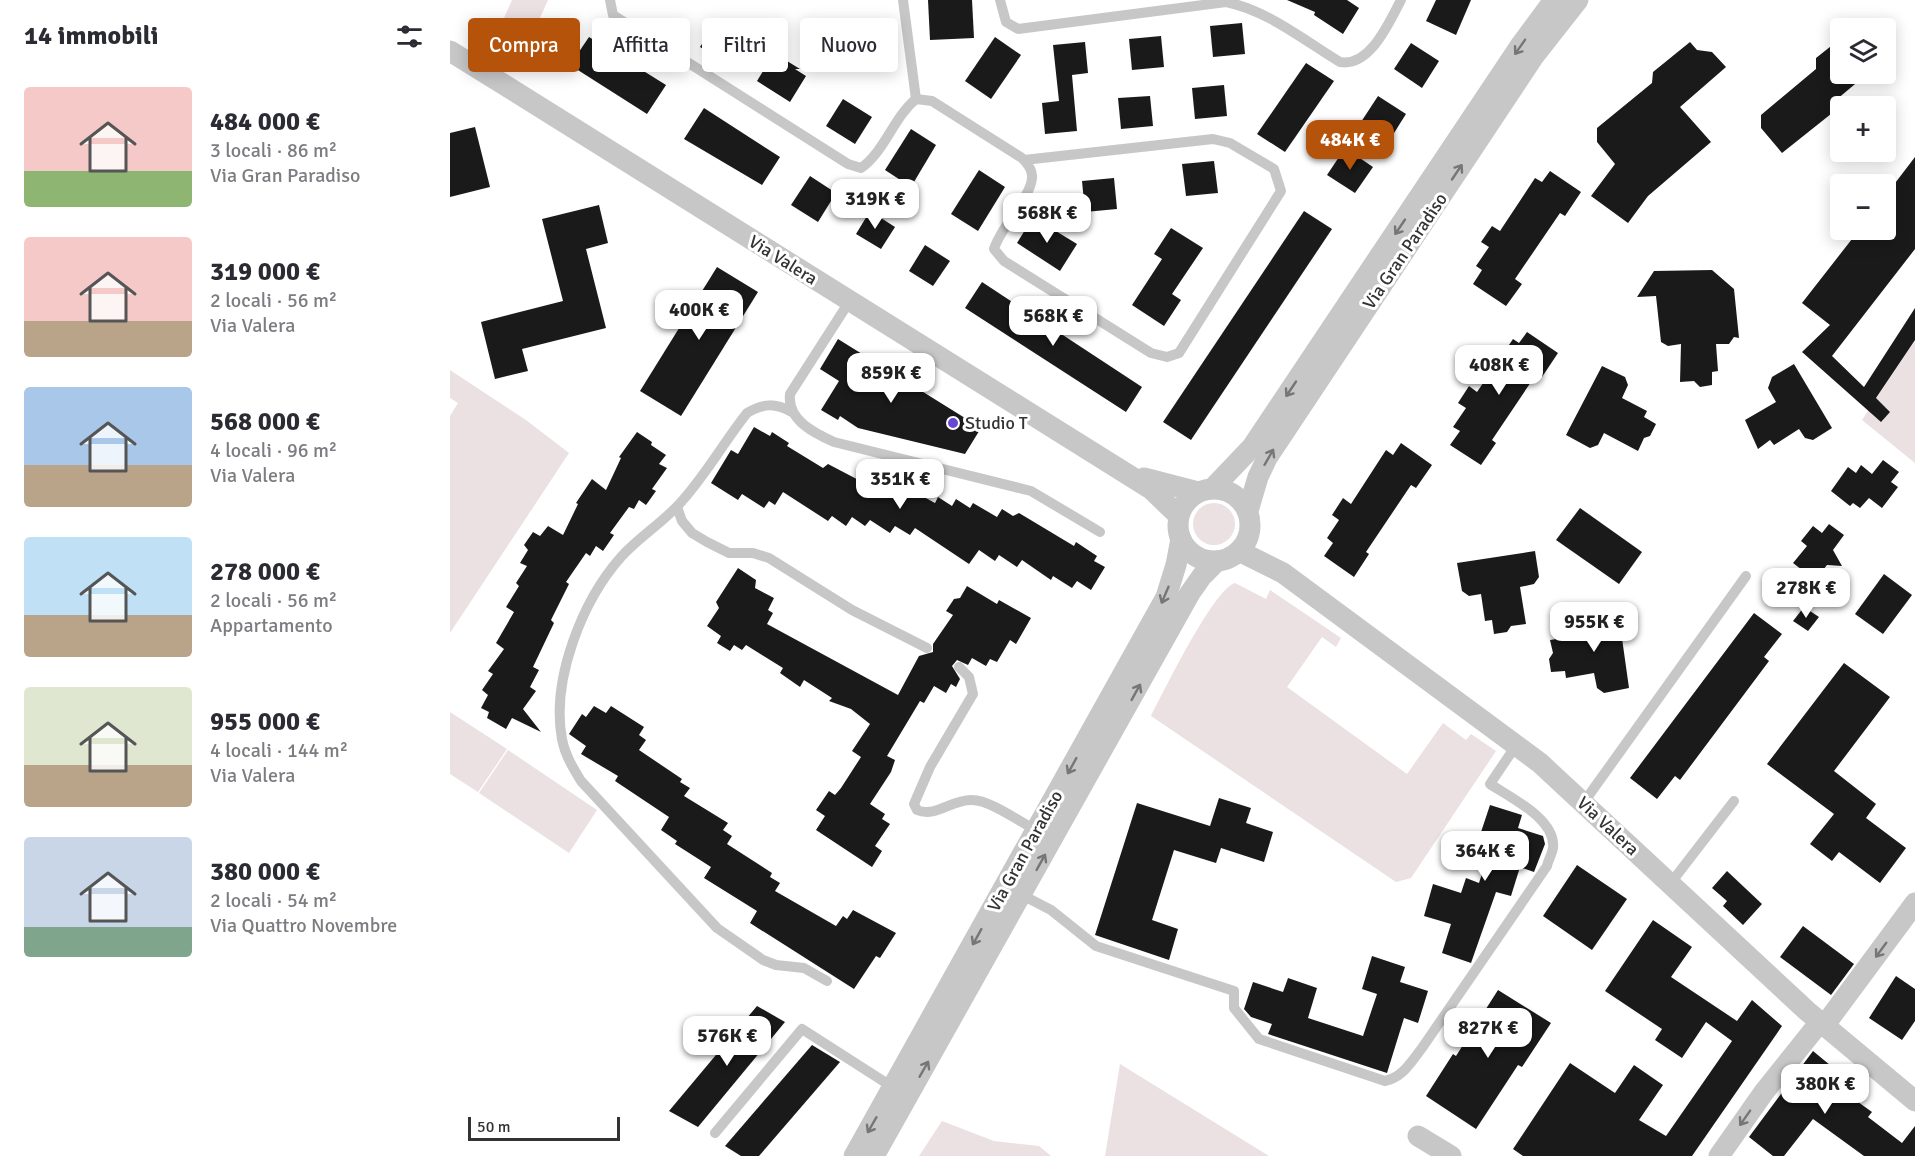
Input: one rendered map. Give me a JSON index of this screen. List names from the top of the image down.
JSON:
{
  "streets": {
    "street": ["Via Gran Paradiso", "Via Valera"]
  },
  "crossings": [
    ["Via Gran Paradiso", "Via Valera"]
  ],
  "places": ["Studio T"],
  "scale_bar": "50 m",
  "page": {
    "heading": "14 immobili",
    "map_buttons": ["+", "−"],
    "chip": [
      "Compra",
      "Affitta",
      "Filtri",
      "Nuovo"
    ],
    "list": [
      {
        "name": "484 000 €",
        "note": "3 locali · 86 m² · Via Gran Paradiso"
      },
      {
        "name": "319 000 €",
        "note": "2 locali · 56 m² · Via Valera"
      },
      {
        "name": "568 000 €",
        "note": "4 locali · 96 m² · Via Valera"
      },
      {
        "name": "278 000 €",
        "note": "2 locali · 56 m² · Appartamento"
      },
      {
        "name": "955 000 €",
        "note": "4 locali · 144 m² · Via Valera"
      },
      {
        "name": "380 000 €",
        "note": "2 locali · 54 m² · Via Quattro Novembre"
      }
    ],
    "price": [
      "484K €",
      "319K €",
      "568K €",
      "400K €",
      "568K €",
      "408K €",
      "859K €",
      "351K €",
      "278K €",
      "955K €",
      "364K €",
      "827K €",
      "576K €",
      "380K €"
    ],
    "scale": "50 m"
  }
}
